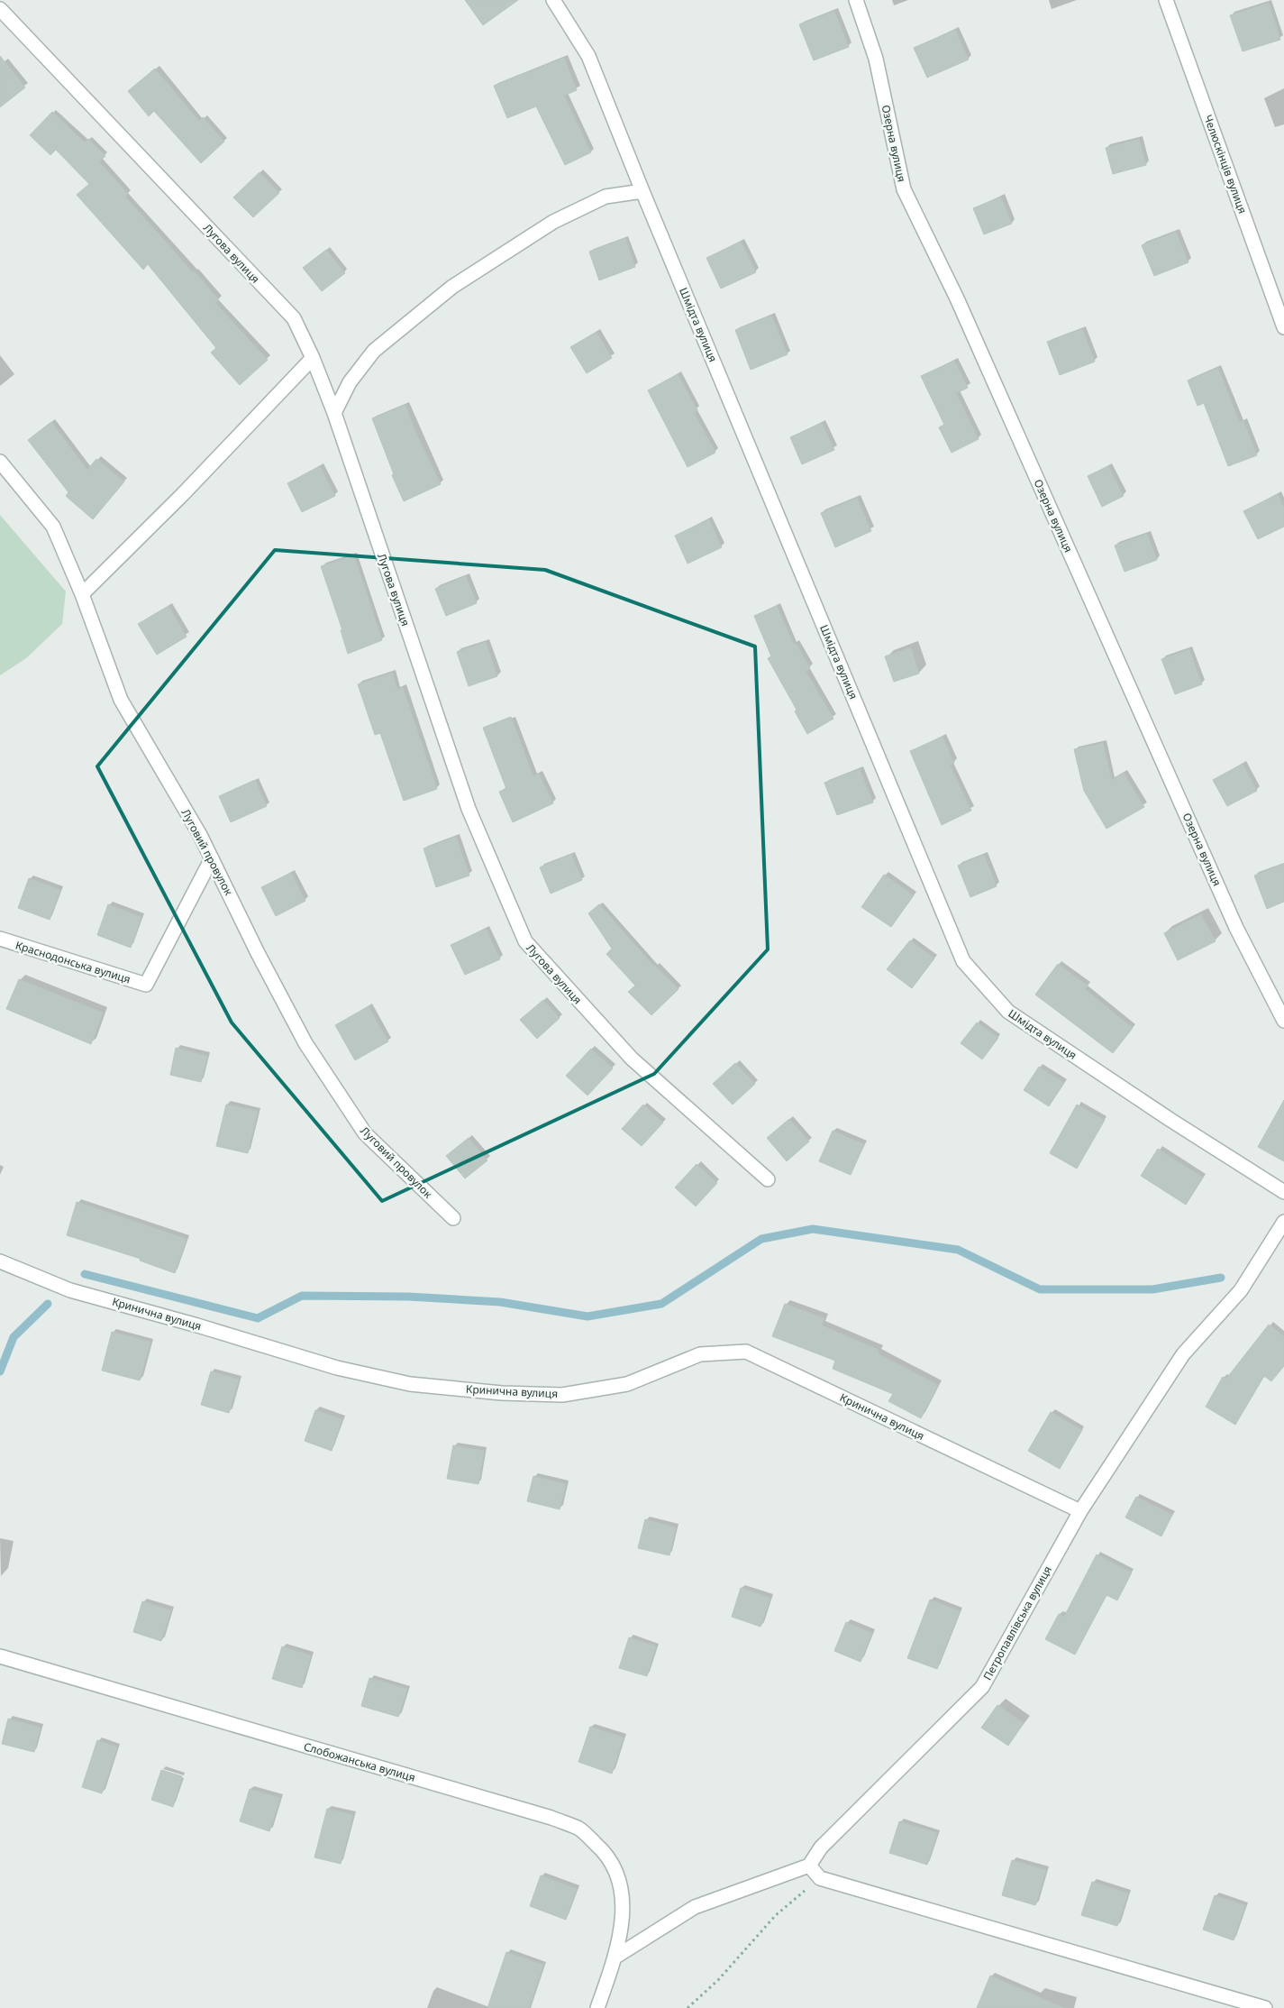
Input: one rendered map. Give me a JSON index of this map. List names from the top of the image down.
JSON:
{
  "streets": {
    "street": [
      "Озерна вулиця",
      "Челюскінців вулиця",
      "Лугова вулиця",
      "Шмідта вулиця",
      "Луговий провулок",
      "Краснодонська вулиця",
      "Кринична вулиця",
      "Петропавлівська вулиця",
      "Слобожанська вулиця"
    ]
  },
  "crossings": [
    ["Луговий провулок", "Краснодонська вулиця"],
    ["Кринична вулиця", "Петропавлівська вулиця"]
  ]
}
